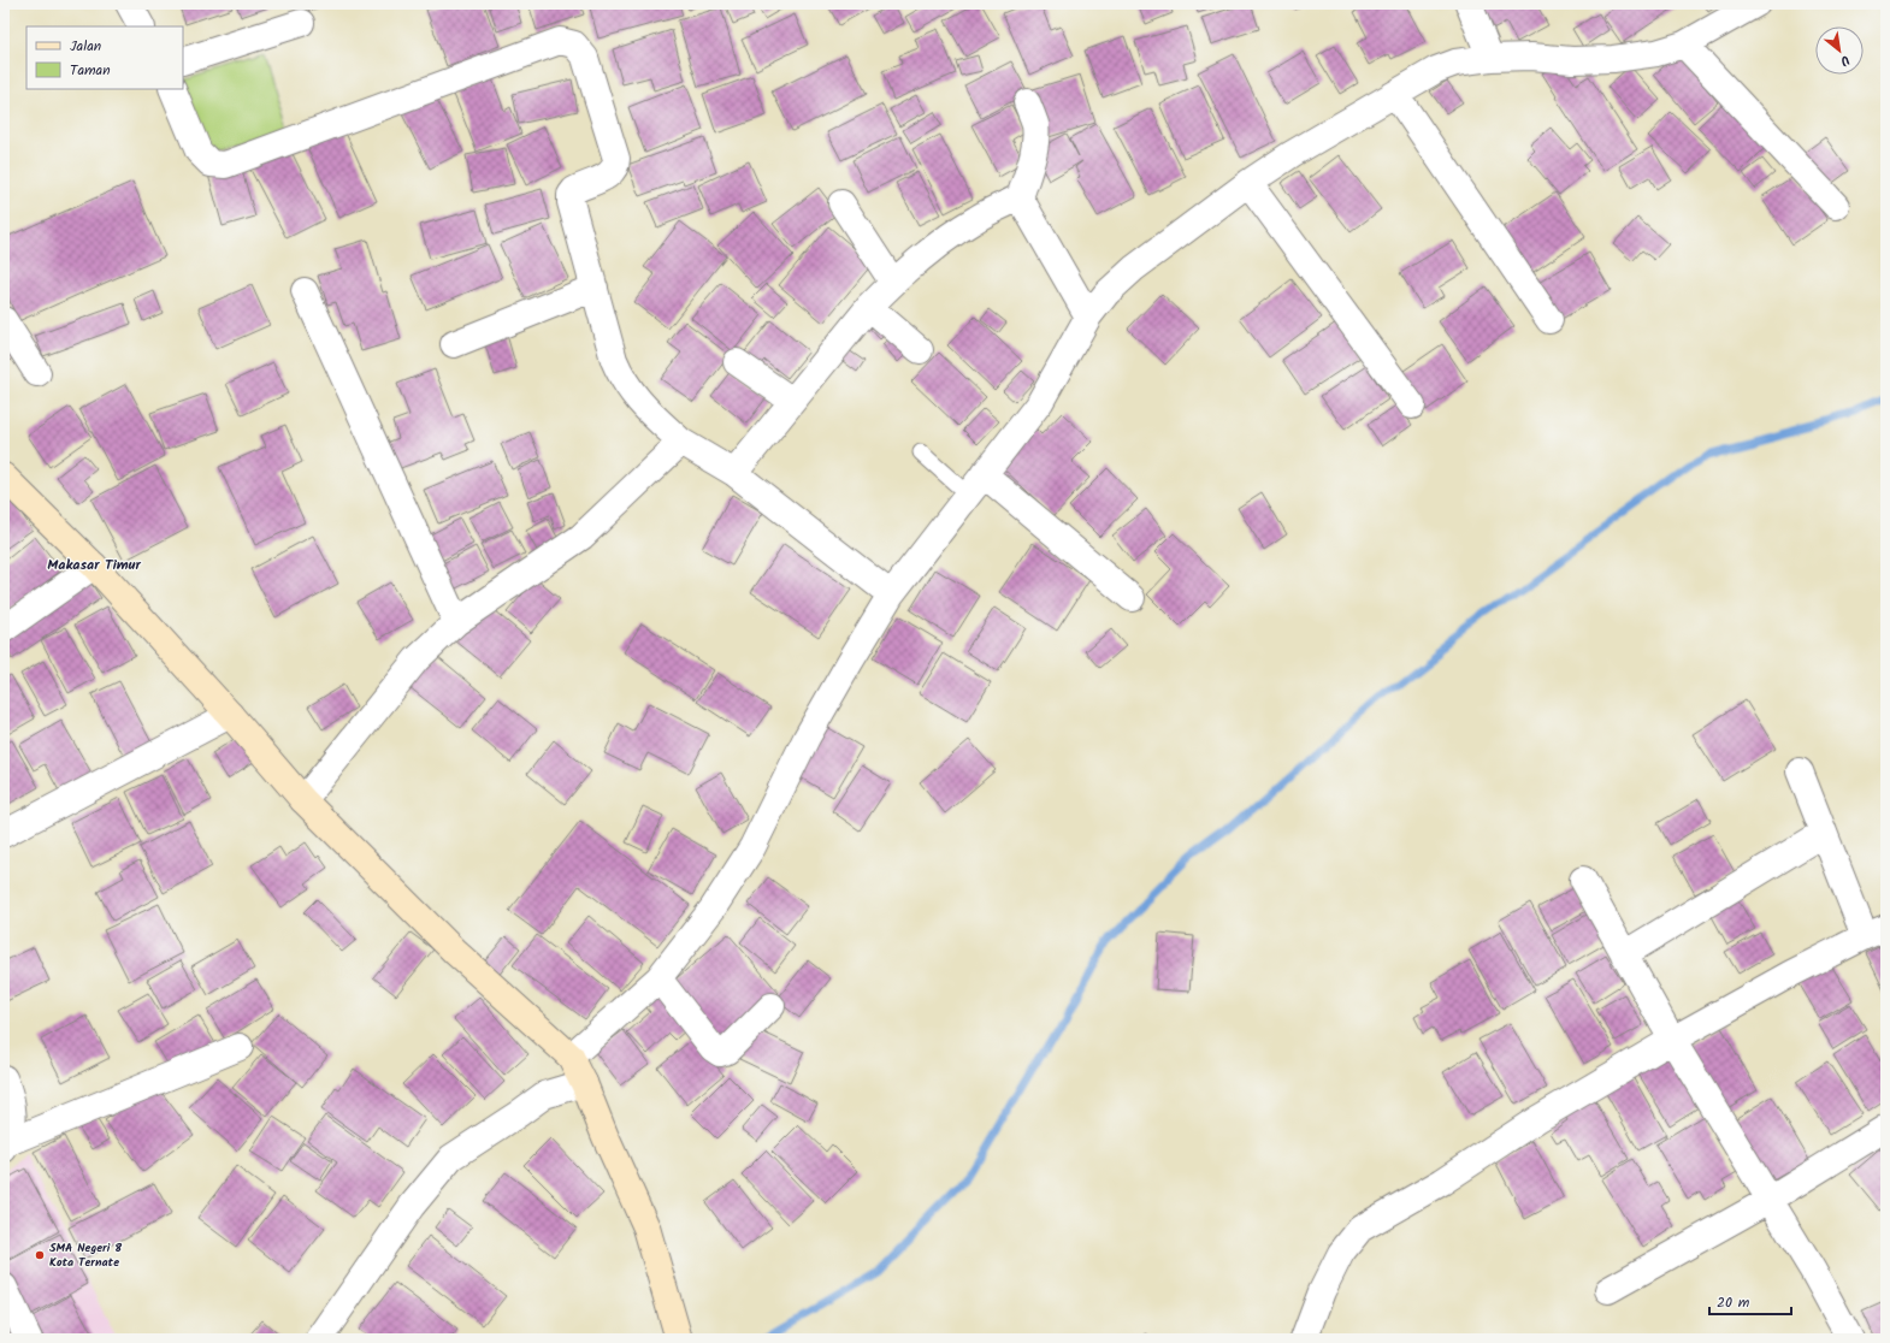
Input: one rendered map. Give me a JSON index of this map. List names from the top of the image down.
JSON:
{
  "districts": ["Makasar Timur"],
  "places": ["SMA Negeri 8 Kota Ternate"],
  "legend": ["Jalan", "Taman"],
  "scale_bar": "20 m",
  "north": "bottom right"
}
